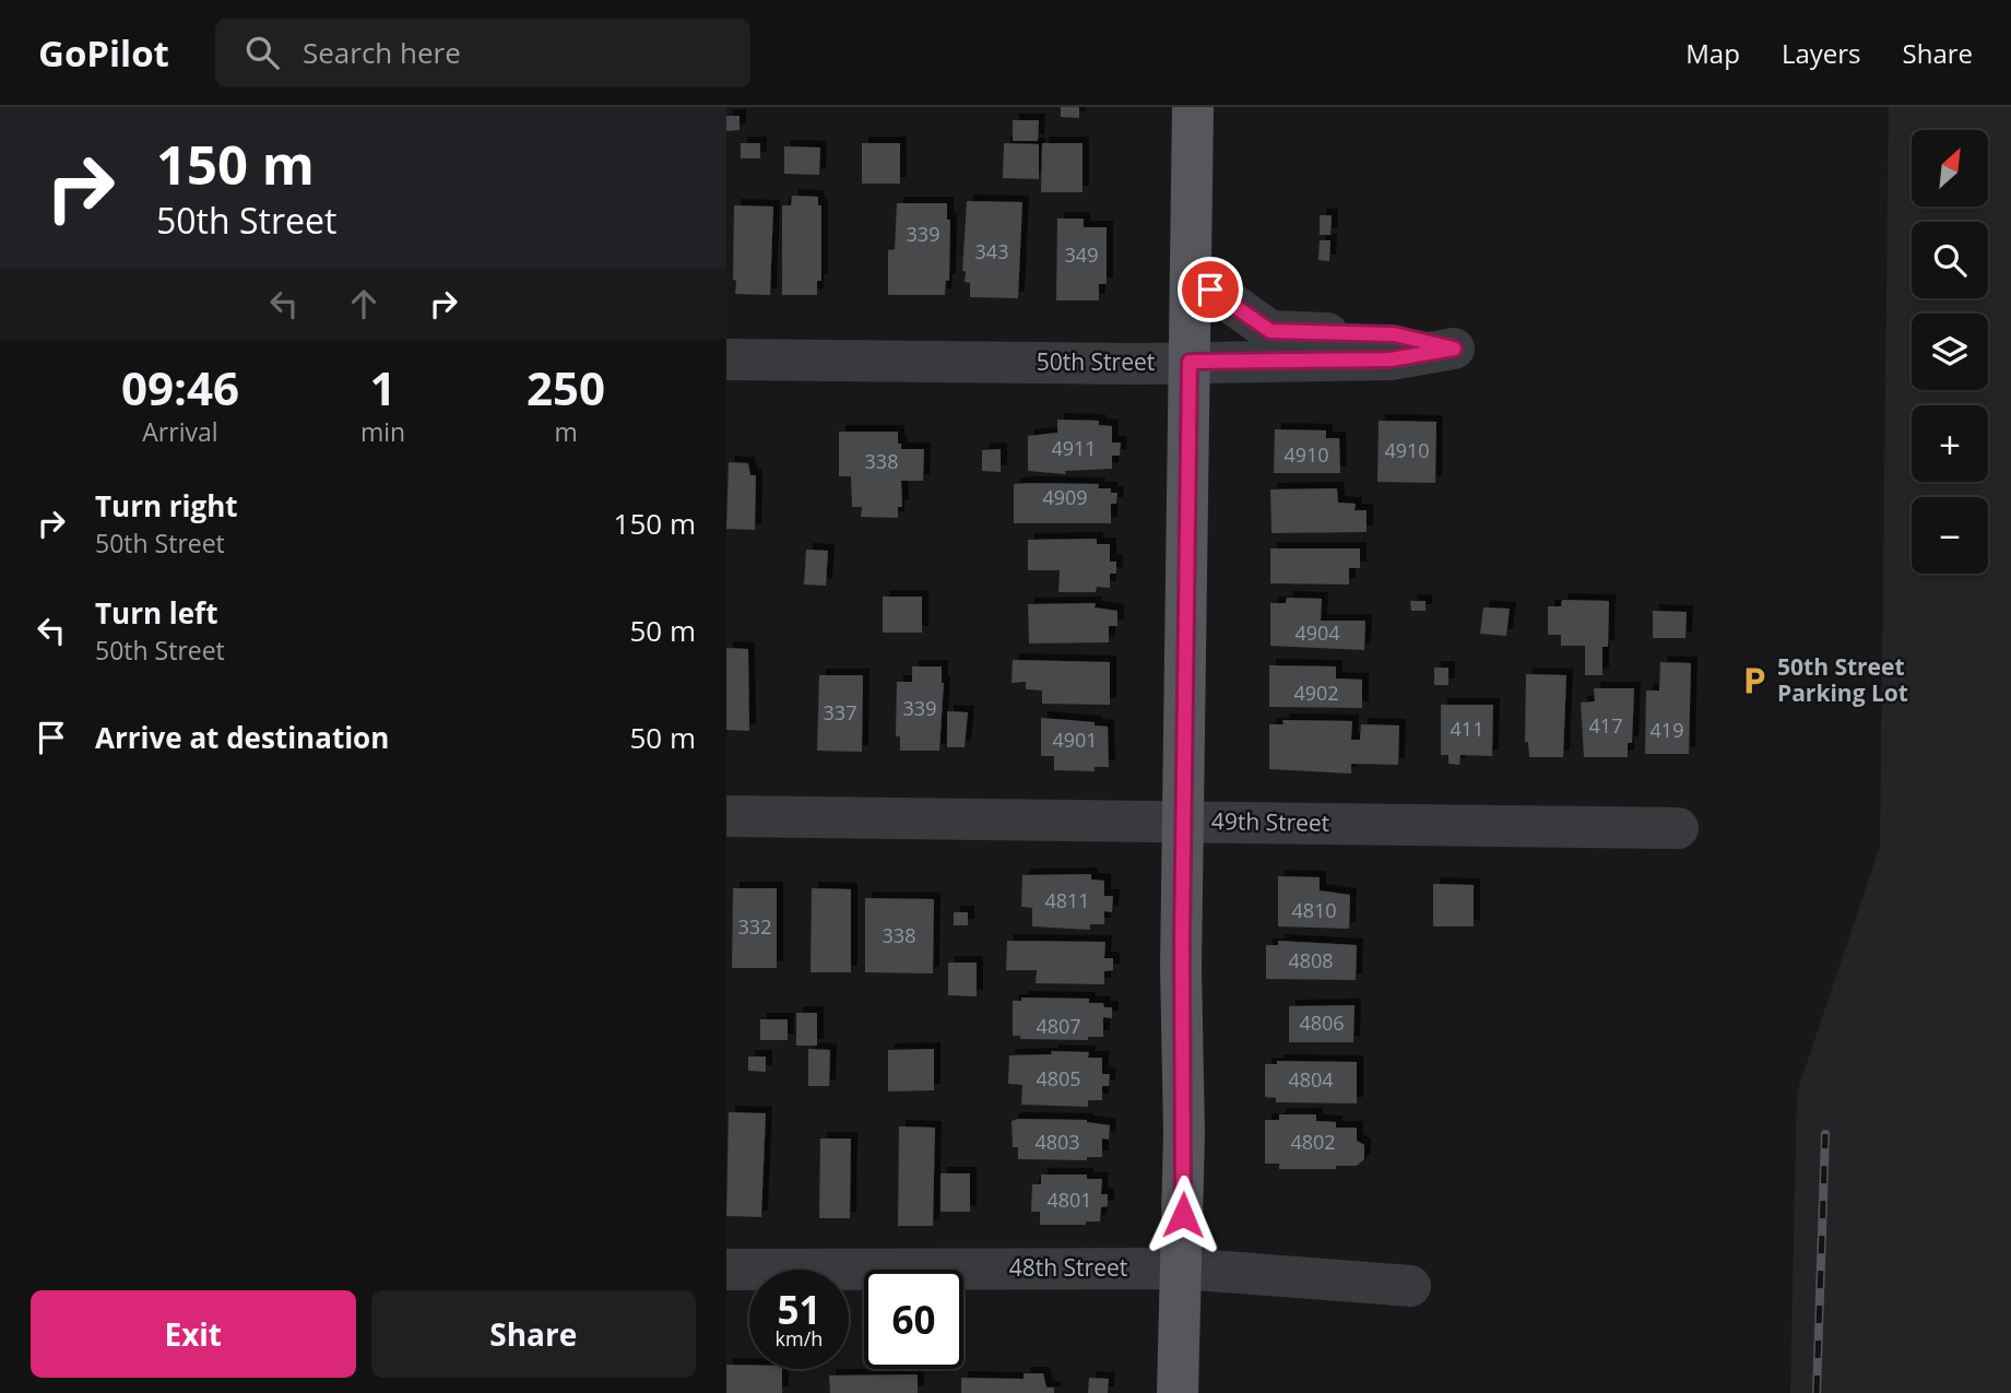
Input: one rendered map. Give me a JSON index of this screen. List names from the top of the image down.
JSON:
{
  "streets": {
    "street": ["50th Street", "49th Street", "48th Street"]
  },
  "places": {
    "parking": ["50th Street Parking Lot"]
  },
  "house_numbers": [
    "339",
    "343",
    "349",
    "4911",
    "4910",
    "4910",
    "338",
    "4909",
    "4904",
    "4902",
    "339",
    "337",
    "417",
    "411",
    "419",
    "4901",
    "4811",
    "4810",
    "332",
    "338",
    "4808",
    "4806",
    "4807",
    "4805",
    "4804",
    "4803",
    "4802",
    "4801"
  ],
  "north": "top right",
  "page": {
    "header": "GoPilot",
    "search": "Search here",
    "nav": ["Map", "Layers", "Share"],
    "turn": ["150 m", "50th Street"],
    "map_buttons": ["+", "−"],
    "eta": [
      "09:46",
      "Arrival",
      "1",
      "min",
      "250",
      "m"
    ],
    "list": [
      {
        "name": "Turn right",
        "note": "50th Street",
        "value": "150 m"
      },
      {
        "name": "Turn left",
        "note": "50th Street",
        "value": "50 m"
      },
      {
        "name": "Arrive at destination",
        "value": "50 m"
      }
    ],
    "speed": "51 km/h",
    "limit": "60",
    "buttons": ["Exit", "Share"]
  }
}
